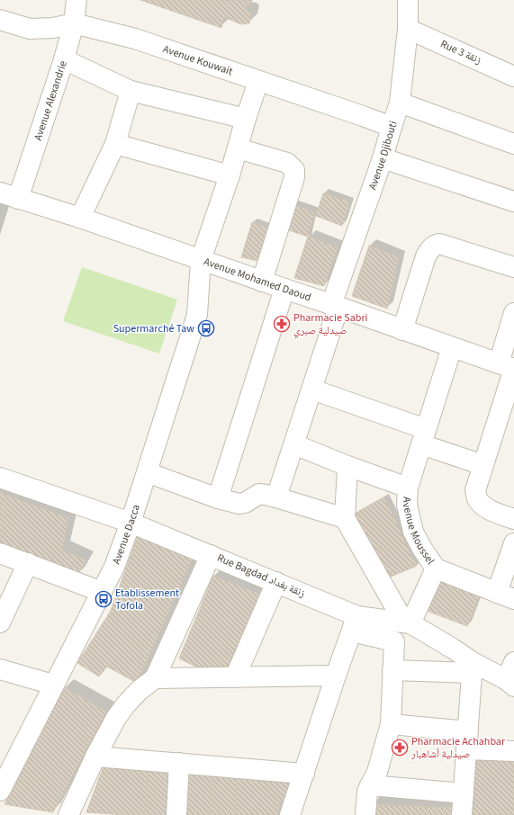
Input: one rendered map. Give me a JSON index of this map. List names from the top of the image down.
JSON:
{
  "streets": {
    "street": [
      "Rue 3 زنقة",
      "Avenue Kouwait",
      "Avenue Alexandrie",
      "Avenue Djibouti",
      "Avenue Mohamed Daoud",
      "Avenue Moussel",
      "Avenue Dacca",
      "Rue Bagdad زنقة بغداد"
    ]
  },
  "crossings": [
    ["Rue 3 زنقة", "Avenue Djibouti"],
    ["Avenue Kouwait", "Avenue Alexandrie"],
    ["Avenue Kouwait", "Avenue Djibouti"],
    ["Avenue Kouwait", "Avenue Dacca"],
    ["Avenue Alexandrie", "Avenue Mohamed Daoud"],
    ["Avenue Djibouti", "Avenue Mohamed Daoud"],
    ["Avenue Mohamed Daoud", "Avenue Moussel"],
    ["Avenue Mohamed Daoud", "Avenue Dacca"],
    ["Avenue Dacca", "Rue Bagdad زنقة بغداد"]
  ],
  "places": {
    "pharmacy": ["Pharmacie Sabri صيدلية صبري", "Pharmacie Achahbar صيدلية أشاهبار"],
    "bus stop": ["Supermarché Taw", "Etablissement Tofola"]
  }
}
